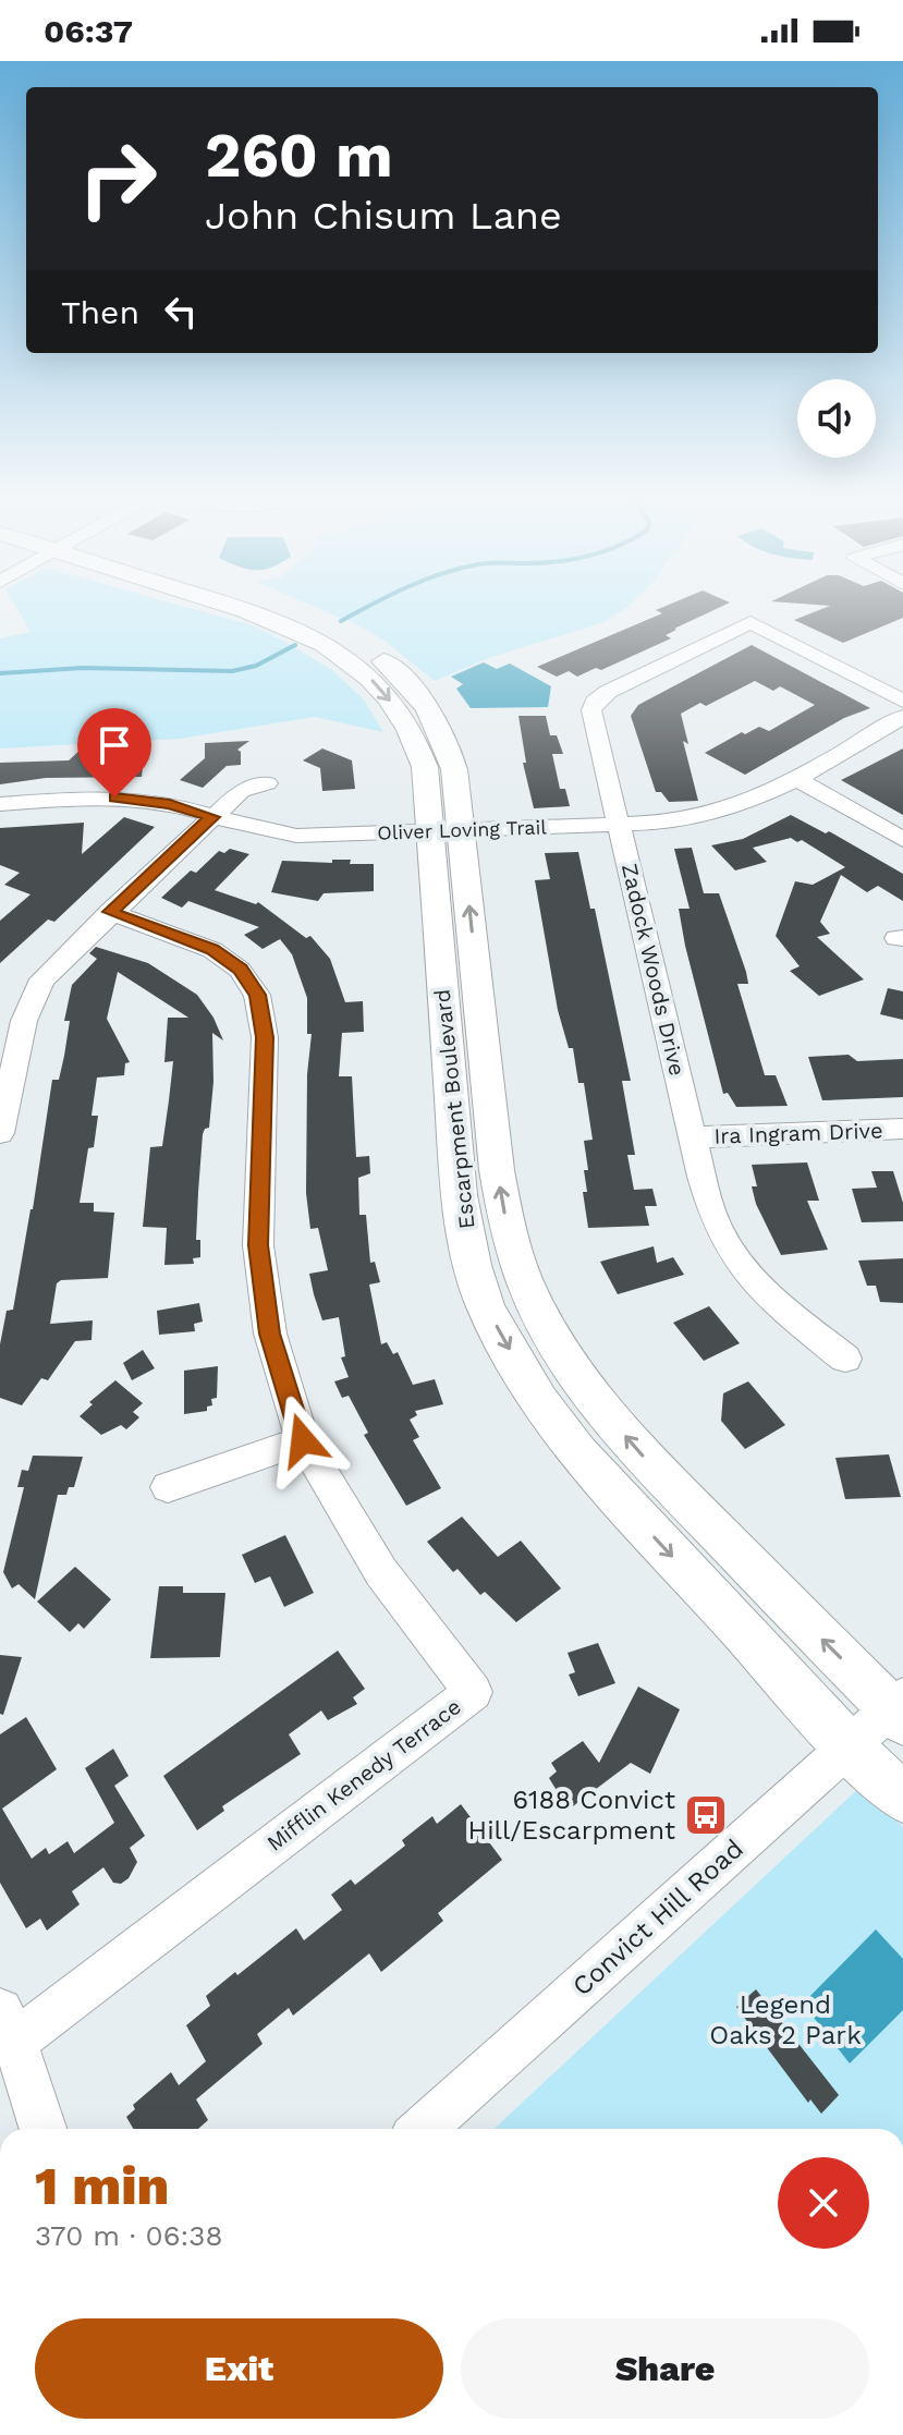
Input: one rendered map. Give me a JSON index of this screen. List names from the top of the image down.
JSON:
{
  "streets": {
    "main road": ["Escarpment Boulevard"],
    "street": [
      "Oliver Loving Trail",
      "Zadock Woods Drive",
      "Ira Ingram Drive",
      "Mifflin Kenedy Terrace",
      "Convict Hill Road"
    ]
  },
  "crossings": [
    ["Oliver Loving Trail", "Zadock Woods Drive"],
    ["Oliver Loving Trail", "Escarpment Boulevard"],
    ["Zadock Woods Drive", "Ira Ingram Drive"],
    ["Escarpment Boulevard", "Convict Hill Road"]
  ],
  "parks": ["Legend Oaks 2 Park"],
  "places": {
    "bus stop": ["6188 Convict Hill/Escarpment"]
  },
  "page": {
    "status": "06:37",
    "turn": ["260 m", "John Chisum Lane"],
    "then": "Then",
    "heading": ["1 min", "370 m · 06:38"],
    "buttons": ["Exit", "Share"]
  }
}
